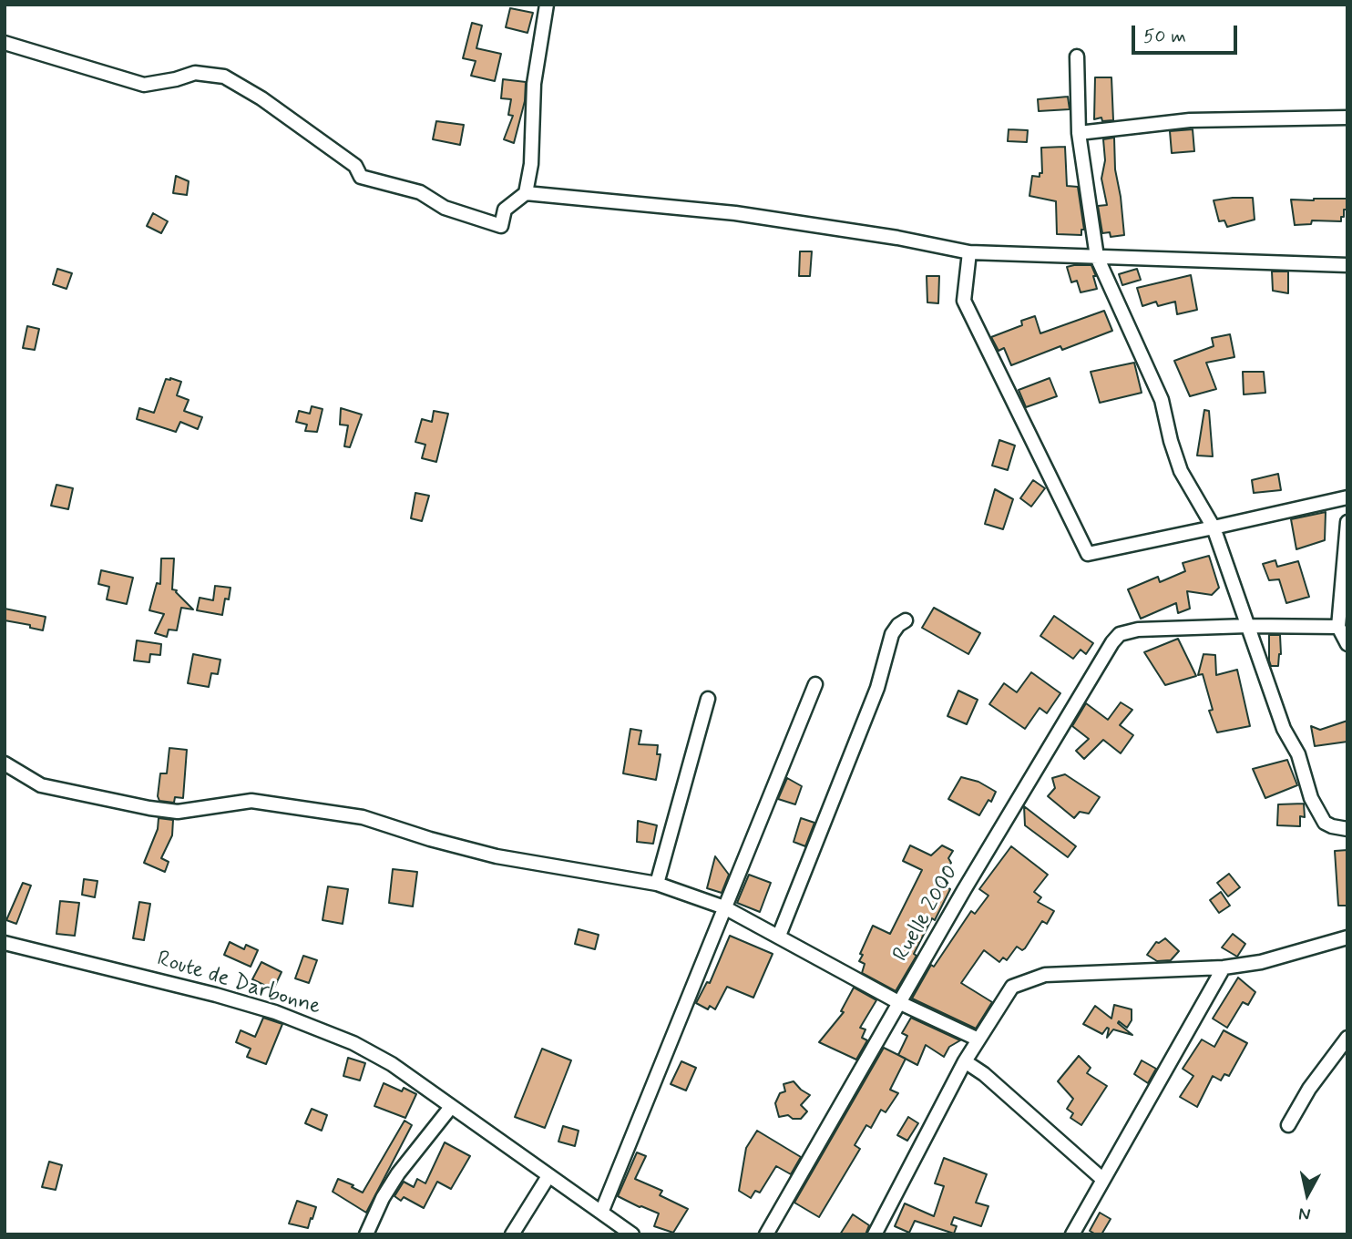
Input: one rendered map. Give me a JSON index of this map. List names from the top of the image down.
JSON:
{
  "streets": {
    "street": ["Ruelle 2000", "Route de Darbonne"]
  },
  "scale_bar": "50 m",
  "north": "bottom"
}
